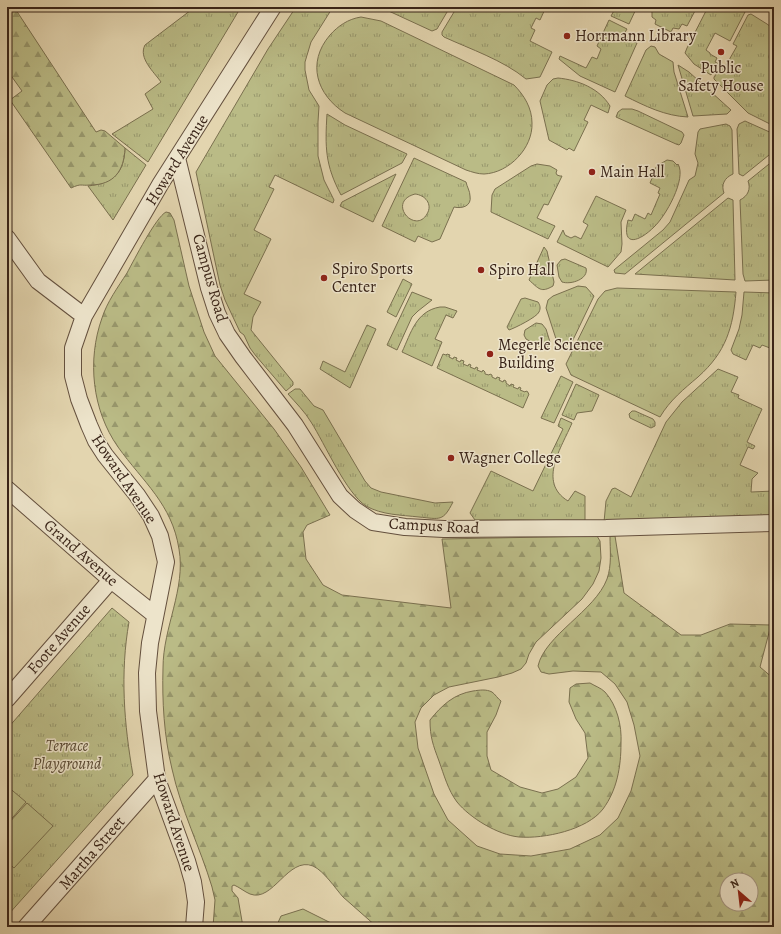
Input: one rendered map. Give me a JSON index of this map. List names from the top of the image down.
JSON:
{
  "streets": {
    "street": [
      "Howard Avenue",
      "Campus Road",
      "Grand Avenue",
      "Foote Avenue",
      "Martha Street"
    ]
  },
  "crossings": [
    ["Howard Avenue", "Campus Road"],
    ["Howard Avenue", "Grand Avenue"],
    ["Howard Avenue", "Martha Street"],
    ["Grand Avenue", "Foote Avenue"]
  ],
  "parks": ["Terrace Playground"],
  "places": [
    "Horrmann Library",
    "Public Safety House",
    "Main Hall",
    "Spiro Hall",
    "Spiro Sports Center",
    "Megerle Science Building",
    "Wagner College"
  ],
  "north": "top left"
}
